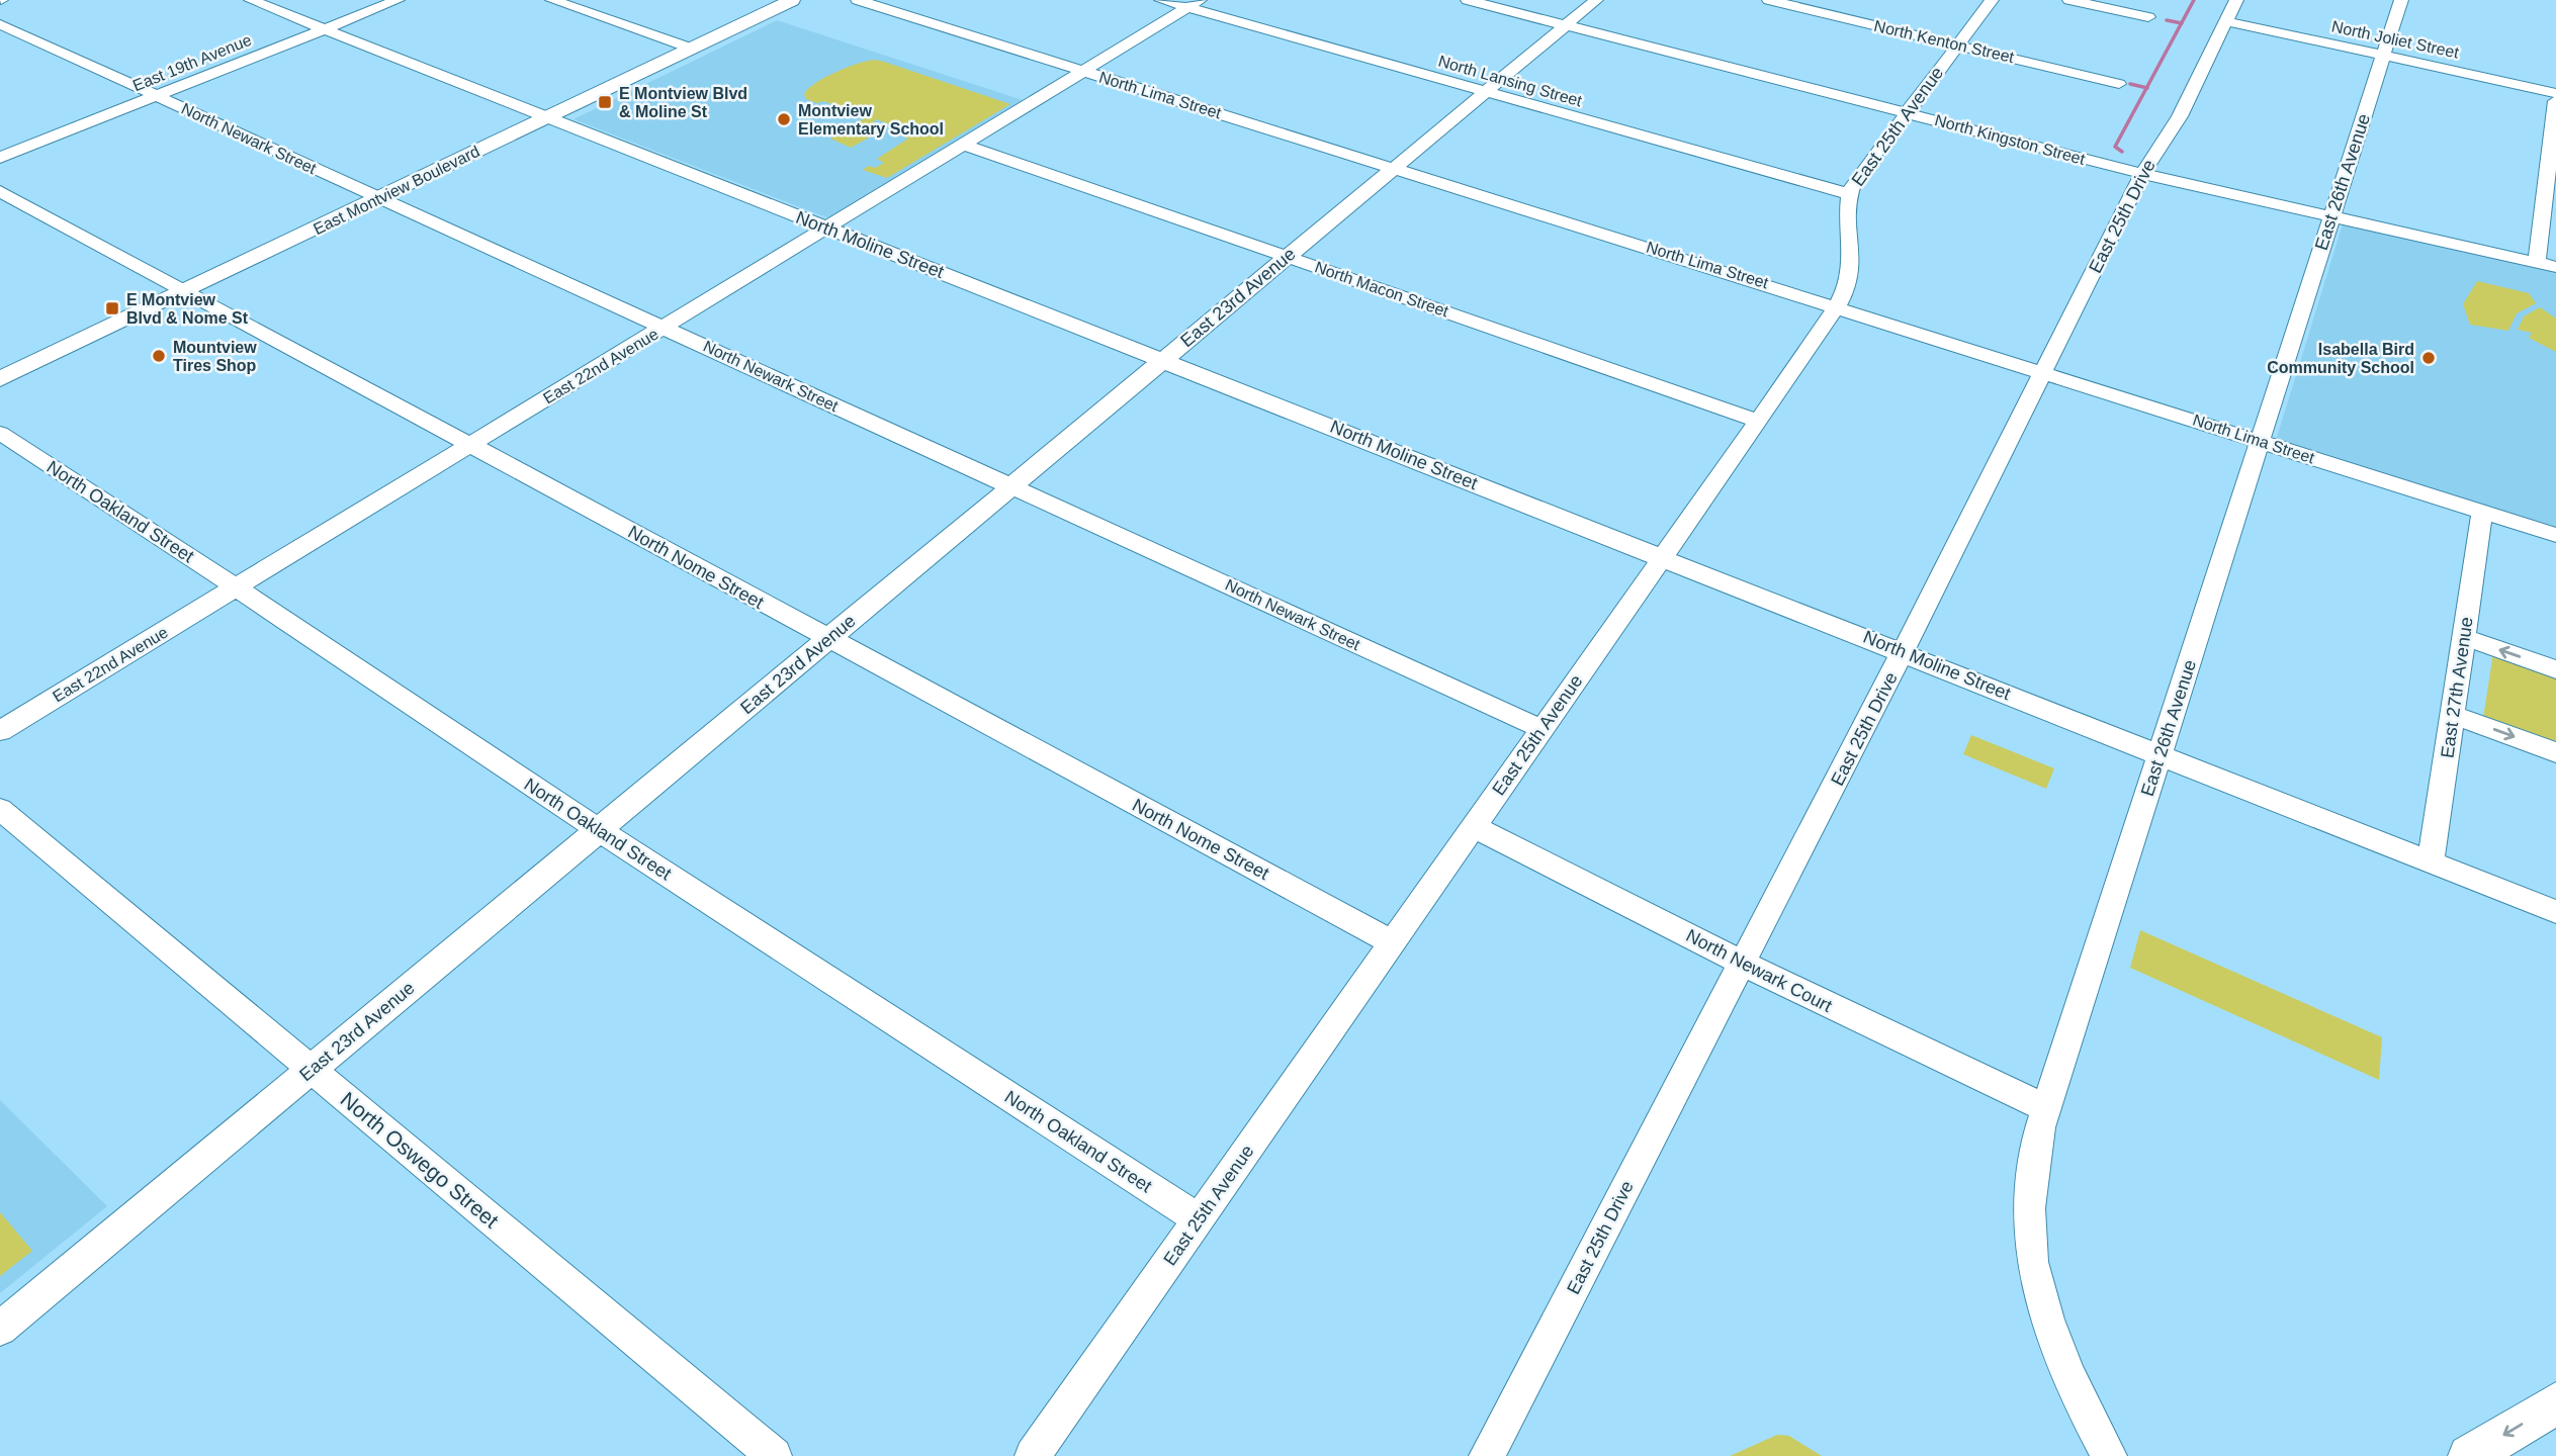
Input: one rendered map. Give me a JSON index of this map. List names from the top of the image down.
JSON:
{
  "streets": {
    "main road": ["East Montview Boulevard"],
    "street": [
      "North Joliet Street",
      "North Kenton Street",
      "East 19th Avenue",
      "North Lansing Street",
      "North Lima Street",
      "East 25th Avenue",
      "North Newark Street",
      "North Kingston Street",
      "East 26th Avenue",
      "East 25th Drive",
      "North Moline Street",
      "North Macon Street",
      "East 23rd Avenue",
      "East 22nd Avenue",
      "North Oakland Street",
      "North Nome Street",
      "East 27th Avenue",
      "North Newark Court",
      "North Oswego Street"
    ]
  },
  "crossings": [
    ["North Joliet Street", "East 26th Avenue"],
    ["North Joliet Street", "East 25th Drive"],
    ["North Kenton Street", "East 25th Avenue"],
    ["East 19th Avenue", "North Newark Street"],
    ["East 19th Avenue", "North Moline Street"],
    ["North Lansing Street", "East 25th Avenue"],
    ["North Lansing Street", "East 23rd Avenue"],
    ["North Lansing Street", "East 22nd Avenue"],
    ["North Lima Street", "East 25th Avenue"],
    ["North Lima Street", "East 26th Avenue"],
    ["North Lima Street", "East 25th Drive"],
    ["North Lima Street", "East 23rd Avenue"],
    ["North Lima Street", "East 22nd Avenue"],
    ["North Lima Street", "East 27th Avenue"],
    ["East 25th Avenue", "North Newark Street"],
    ["East 25th Avenue", "North Kingston Street"],
    ["East 25th Avenue", "North Moline Street"],
    ["East 25th Avenue", "North Macon Street"],
    ["East 25th Avenue", "North Oakland Street"],
    ["East 25th Avenue", "North Nome Street"],
    ["East 25th Avenue", "North Newark Court"],
    ["North Newark Street", "East Montview Boulevard"],
    ["North Newark Street", "East 23rd Avenue"],
    ["North Newark Street", "East 22nd Avenue"],
    ["North Kingston Street", "East 26th Avenue"],
    ["North Kingston Street", "East 25th Drive"],
    ["North Kingston Street", "East 23rd Avenue"],
    ["East 26th Avenue", "North Moline Street"],
    ["East 26th Avenue", "North Newark Court"],
    ["East Montview Boulevard", "North Moline Street"],
    ["East Montview Boulevard", "North Nome Street"],
    ["East 25th Drive", "North Moline Street"],
    ["East 25th Drive", "North Newark Court"],
    ["North Moline Street", "East 23rd Avenue"],
    ["North Moline Street", "East 22nd Avenue"],
    ["North Moline Street", "East 27th Avenue"],
    ["North Macon Street", "East 23rd Avenue"],
    ["North Macon Street", "East 22nd Avenue"],
    ["East 23rd Avenue", "North Oakland Street"],
    ["East 23rd Avenue", "North Nome Street"],
    ["East 23rd Avenue", "North Oswego Street"],
    ["East 22nd Avenue", "North Oakland Street"],
    ["East 22nd Avenue", "North Nome Street"]
  ],
  "places": {
    "transit": ["E Montview Blvd & Moline St", "E Montview Blvd & Nome St"],
    "other": ["Montview Elementary School", "Mountview Tires Shop", "Isabella Bird Community School"]
  }
}
